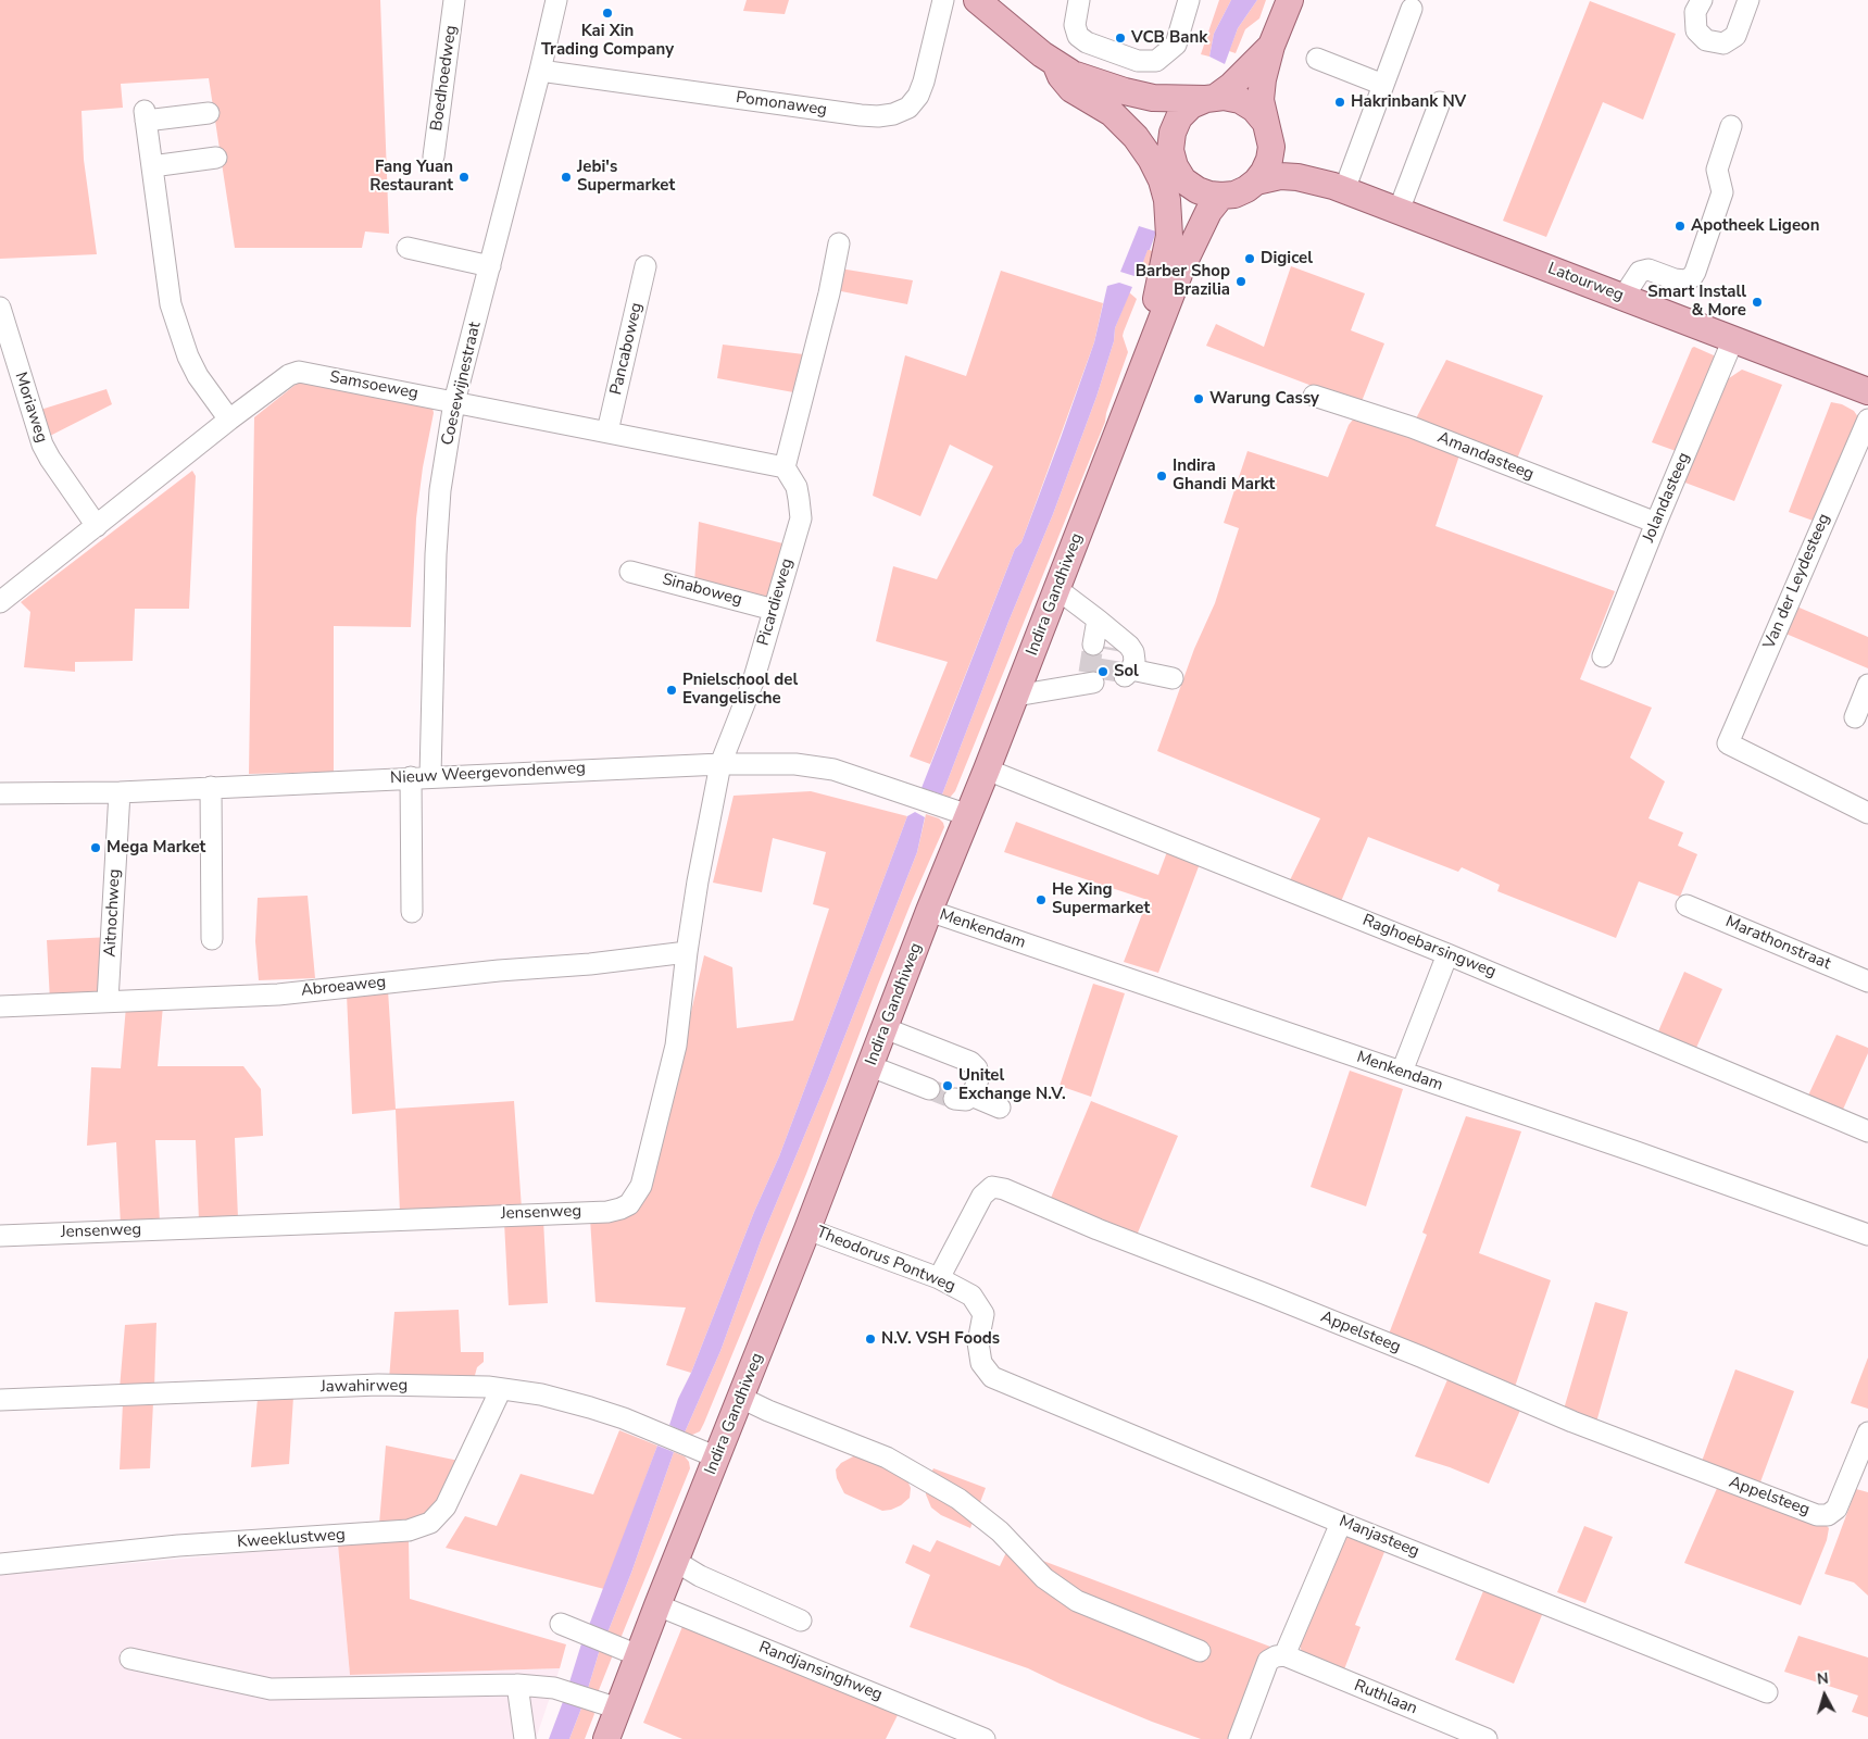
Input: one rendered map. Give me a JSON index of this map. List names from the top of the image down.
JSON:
{
  "streets": {
    "main road": ["Latourweg", "Indira Gandhiweg"],
    "street": [
      "Boedhoedweg",
      "Pomonaweg",
      "Pancaboweg",
      "Coesewijnestraat",
      "Samsoeweg",
      "Moriaweg",
      "Amandasteeg",
      "Jolandasteeg",
      "Van der Leydesteeg",
      "Sinaboweg",
      "Picardieweg",
      "Nieuw Weergevondenweg",
      "Aitnochweg",
      "Menkendam",
      "Marathonstraat",
      "Raghoebarsingweg",
      "Abroeaweg",
      "Jensenweg",
      "Theodorus Pontweg",
      "Appelsteeg",
      "Jawahirweg",
      "Manjasteeg",
      "Kweeklustweg",
      "Randjansinghweg",
      "Ruthlaan"
    ]
  },
  "crossings": [
    ["Pomonaweg", "Coesewijnestraat"],
    ["Latourweg", "Jolandasteeg"],
    ["Latourweg", "Indira Gandhiweg"],
    ["Pancaboweg", "Samsoeweg"],
    ["Coesewijnestraat", "Samsoeweg"],
    ["Coesewijnestraat", "Nieuw Weergevondenweg"],
    ["Samsoeweg", "Moriaweg"],
    ["Samsoeweg", "Picardieweg"],
    ["Amandasteeg", "Jolandasteeg"],
    ["Sinaboweg", "Picardieweg"],
    ["Indira Gandhiweg", "Nieuw Weergevondenweg"],
    ["Indira Gandhiweg", "Menkendam"],
    ["Indira Gandhiweg", "Raghoebarsingweg"],
    ["Indira Gandhiweg", "Theodorus Pontweg"],
    ["Indira Gandhiweg", "Jawahirweg"],
    ["Indira Gandhiweg", "Randjansinghweg"],
    ["Picardieweg", "Nieuw Weergevondenweg"],
    ["Picardieweg", "Jensenweg"],
    ["Nieuw Weergevondenweg", "Aitnochweg"],
    ["Nieuw Weergevondenweg", "Jensenweg"],
    ["Aitnochweg", "Abroeaweg"],
    ["Abroeaweg", "Jensenweg"],
    ["Theodorus Pontweg", "Appelsteeg"],
    ["Theodorus Pontweg", "Manjasteeg"],
    ["Jawahirweg", "Kweeklustweg"]
  ],
  "places": [
    "Kai Xin Trading Company",
    "VCB Bank",
    "Hakrinbank NV",
    "Fang Yuan Restaurant",
    "Jebi's Supermarket",
    "Apotheek Ligeon",
    "Digicel",
    "Barber Shop Brazilia",
    "Smart Install & More",
    "Warung Cassy",
    "Indira Ghandi Markt",
    "Sol",
    "Pnielschool del Evangelische",
    "Mega Market",
    "He Xing Supermarket",
    "Unitel Exchange N.V.",
    "N.V. VSH Foods"
  ],
  "north": "top"
}
